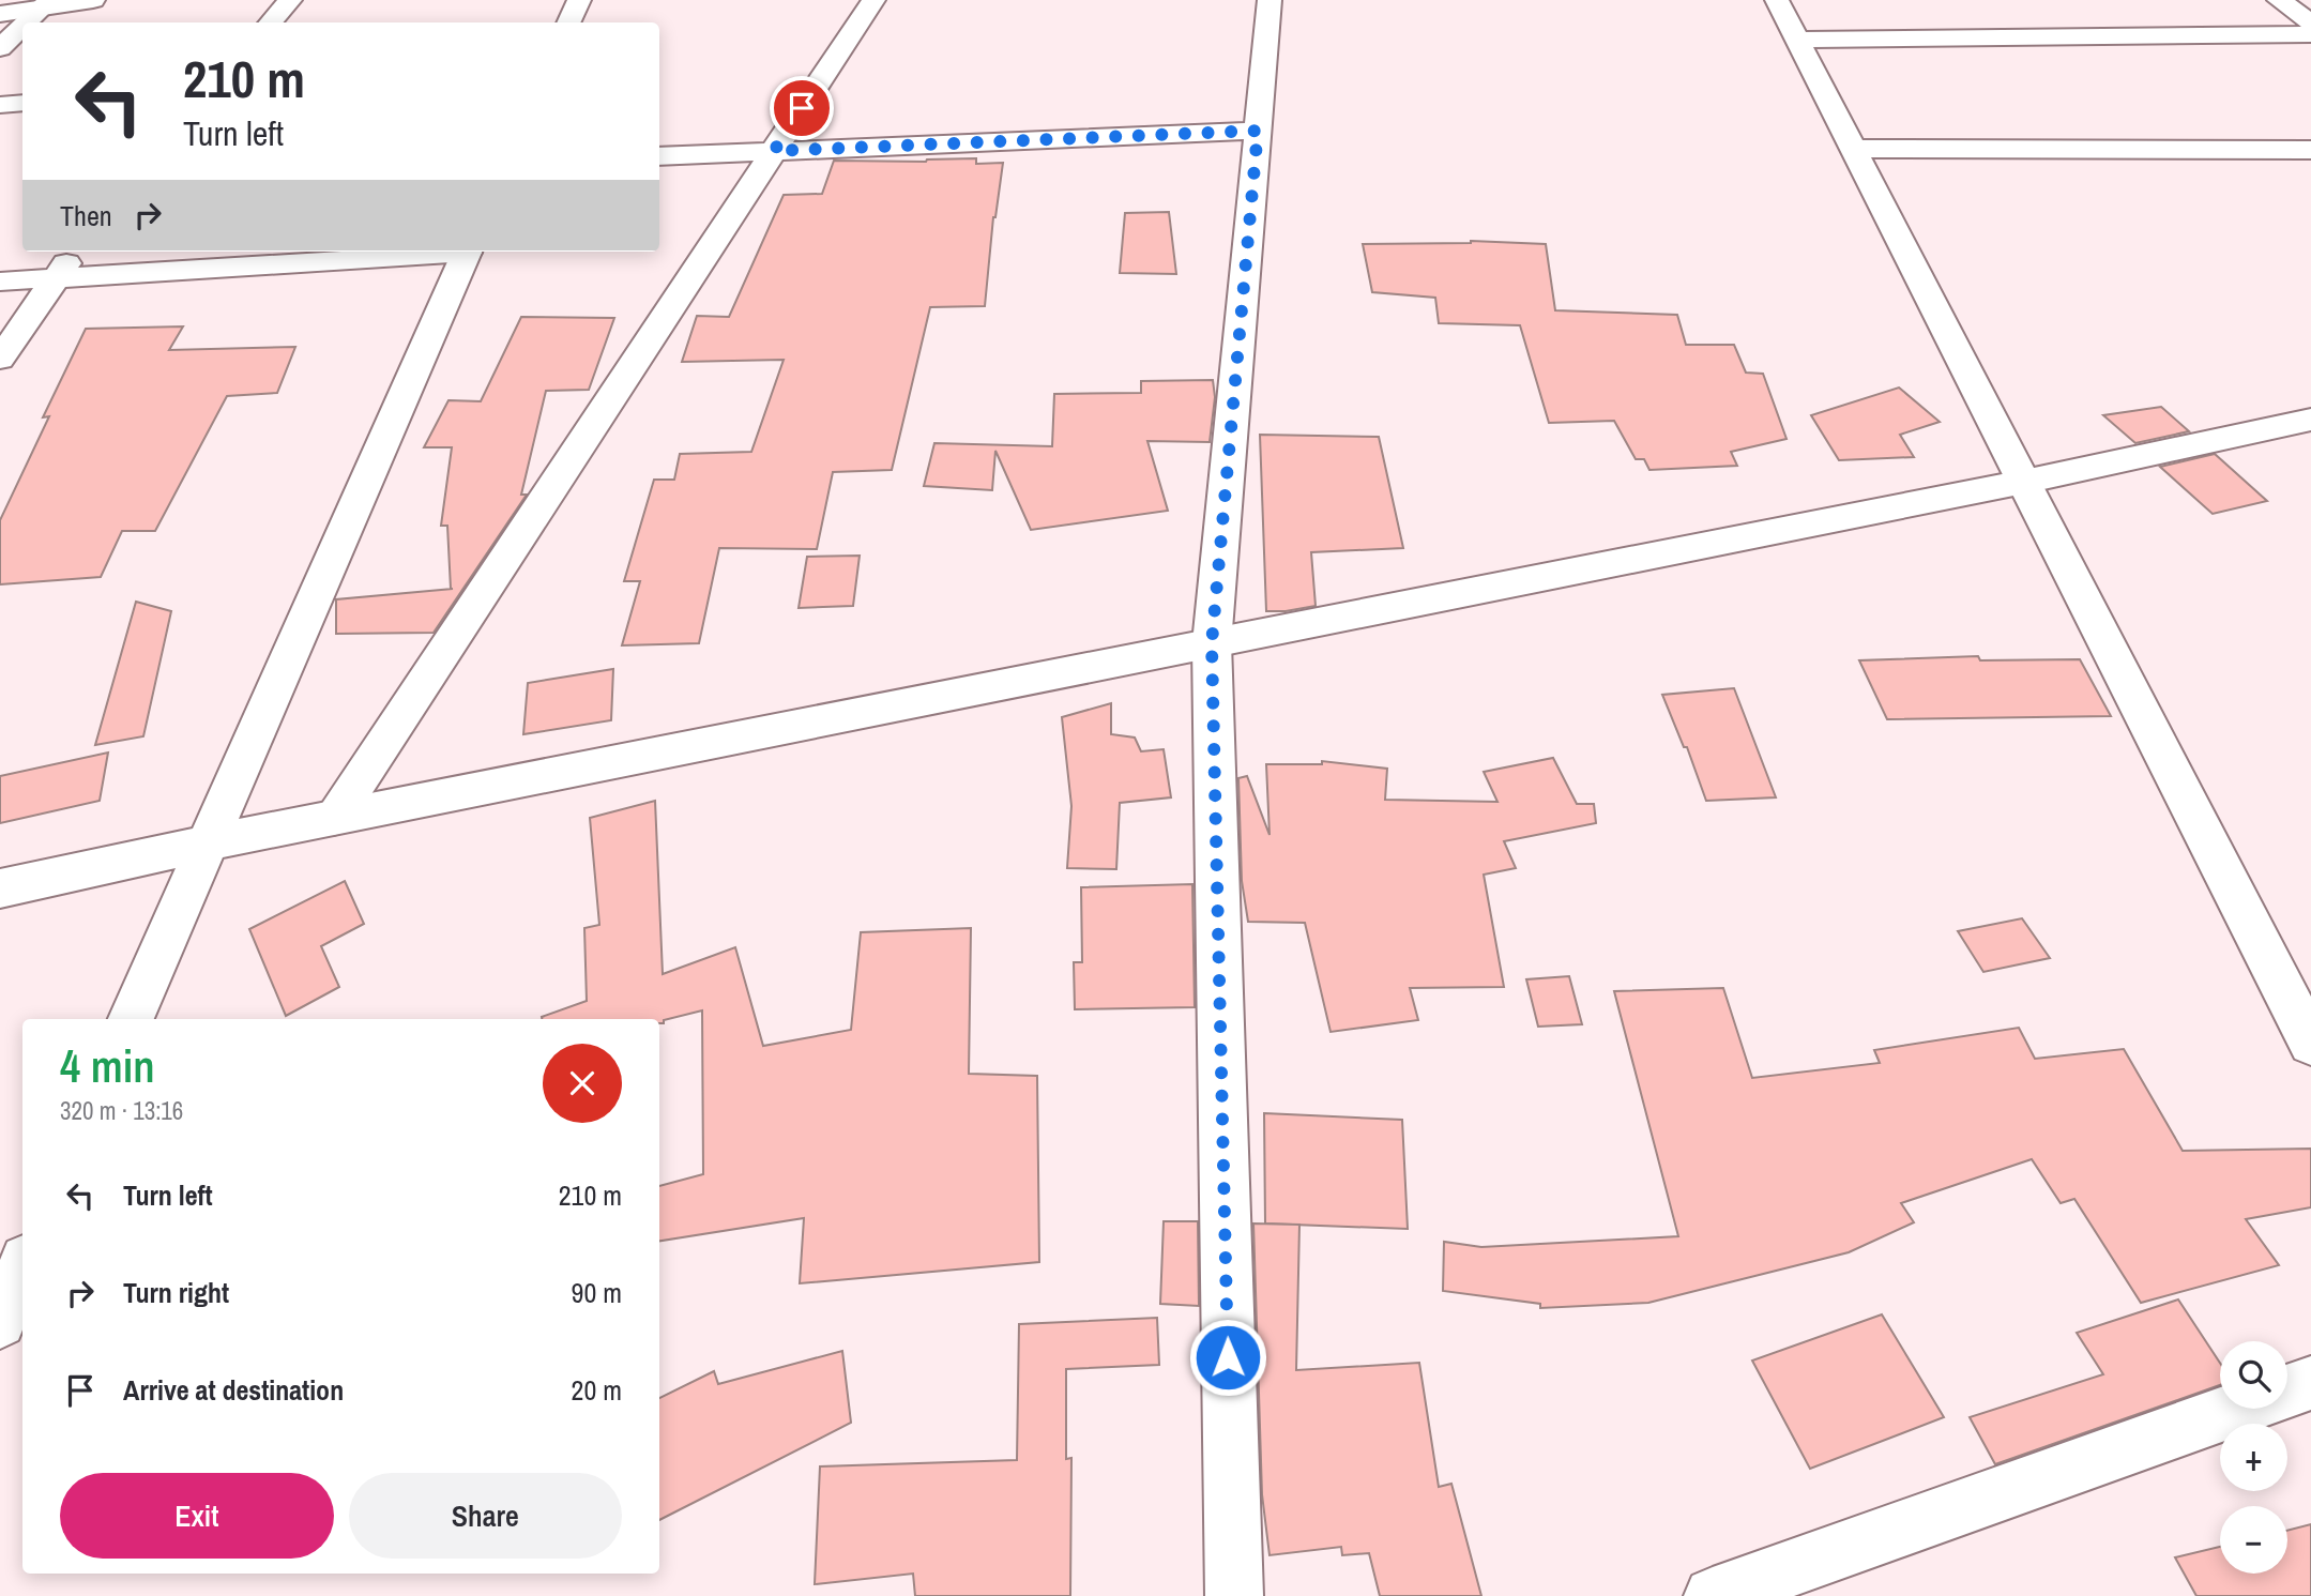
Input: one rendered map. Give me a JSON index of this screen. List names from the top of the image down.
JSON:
{
  "page": {
    "turn": ["210 m", "Turn left"],
    "then": "Then",
    "heading": ["4 min", "320 m · 13:16"],
    "list": [
      {
        "name": "Turn left",
        "value": "210 m"
      },
      {
        "name": "Turn right",
        "value": "90 m"
      },
      {
        "name": "Arrive at destination",
        "value": "20 m"
      }
    ],
    "map_buttons": ["+", "−"],
    "buttons": ["Exit", "Share"]
  }
}
